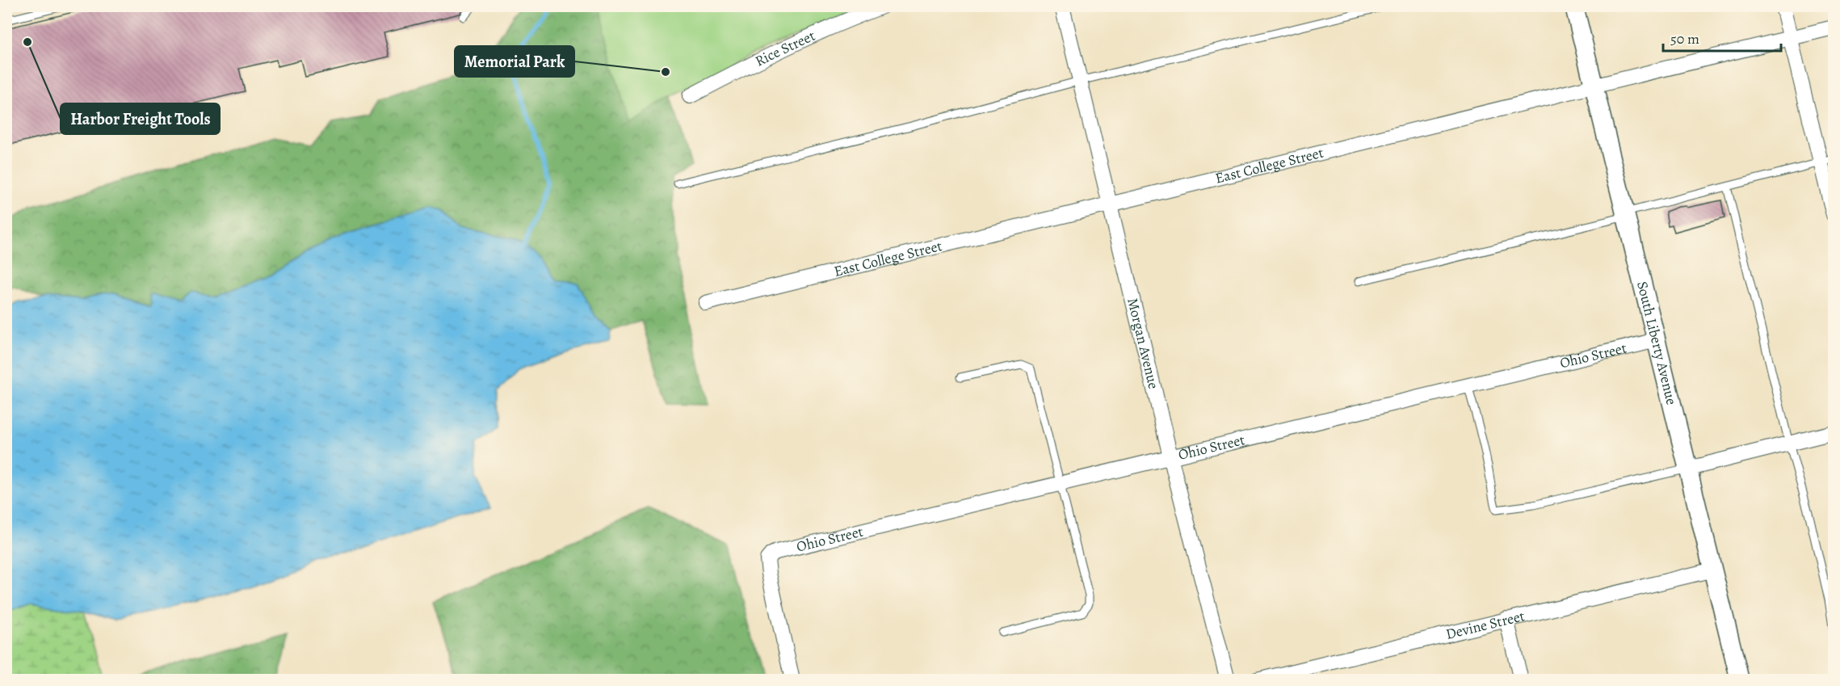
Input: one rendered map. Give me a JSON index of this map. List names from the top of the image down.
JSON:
{
  "streets": {
    "street": [
      "Rice Street",
      "East College Street",
      "South Liberty Avenue",
      "Morgan Avenue",
      "Ohio Street",
      "Devine Street"
    ]
  },
  "crossings": [
    ["East College Street", "South Liberty Avenue"],
    ["East College Street", "Morgan Avenue"],
    ["South Liberty Avenue", "Ohio Street"],
    ["South Liberty Avenue", "Devine Street"],
    ["Morgan Avenue", "Ohio Street"]
  ],
  "places": ["Harbor Freight Tools", "Memorial Park"],
  "scale_bar": "50 m"
}
